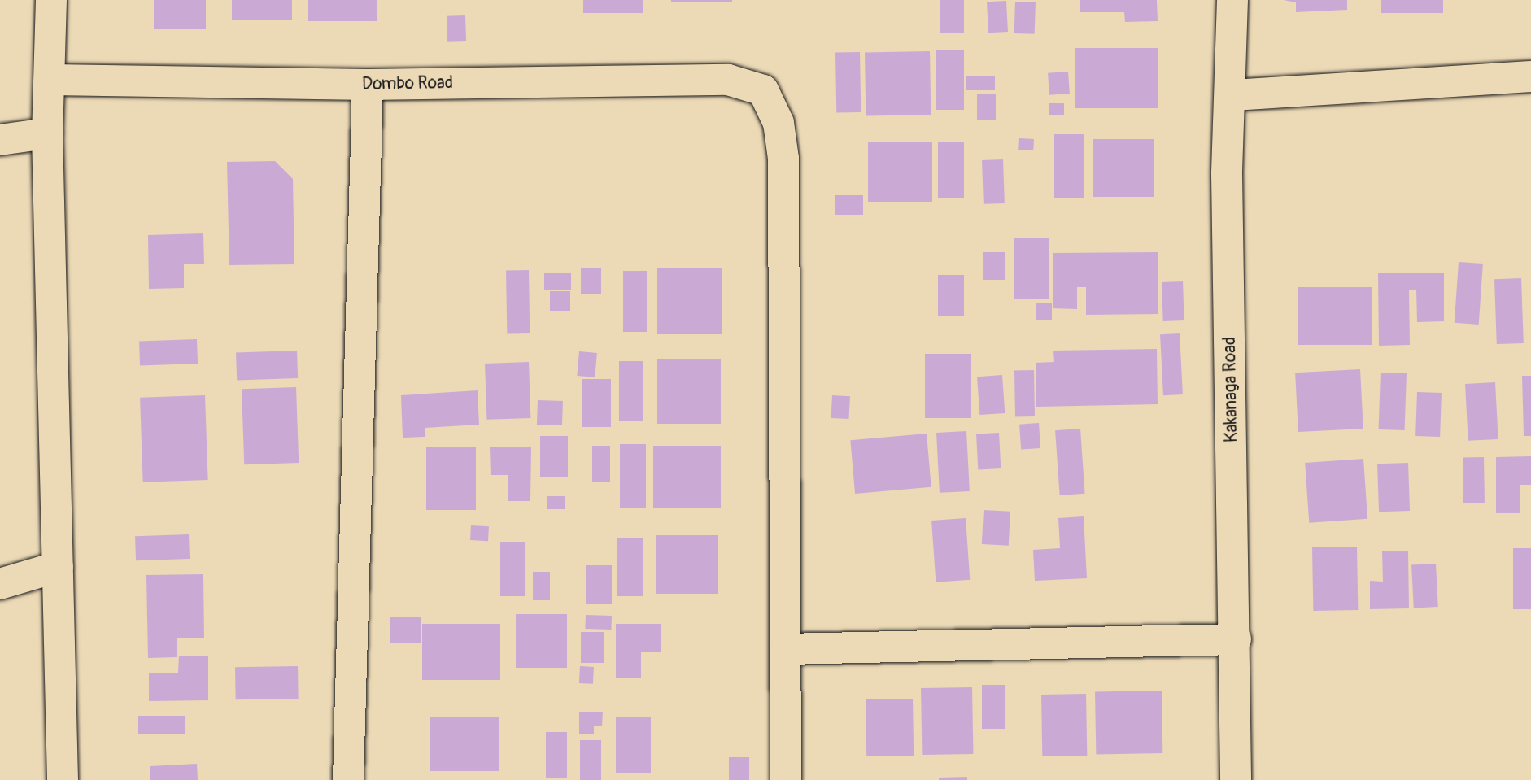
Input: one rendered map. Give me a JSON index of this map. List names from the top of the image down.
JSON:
{
  "streets": {
    "street": ["Dombo Road", "Kakanaga Road"]
  }
}
